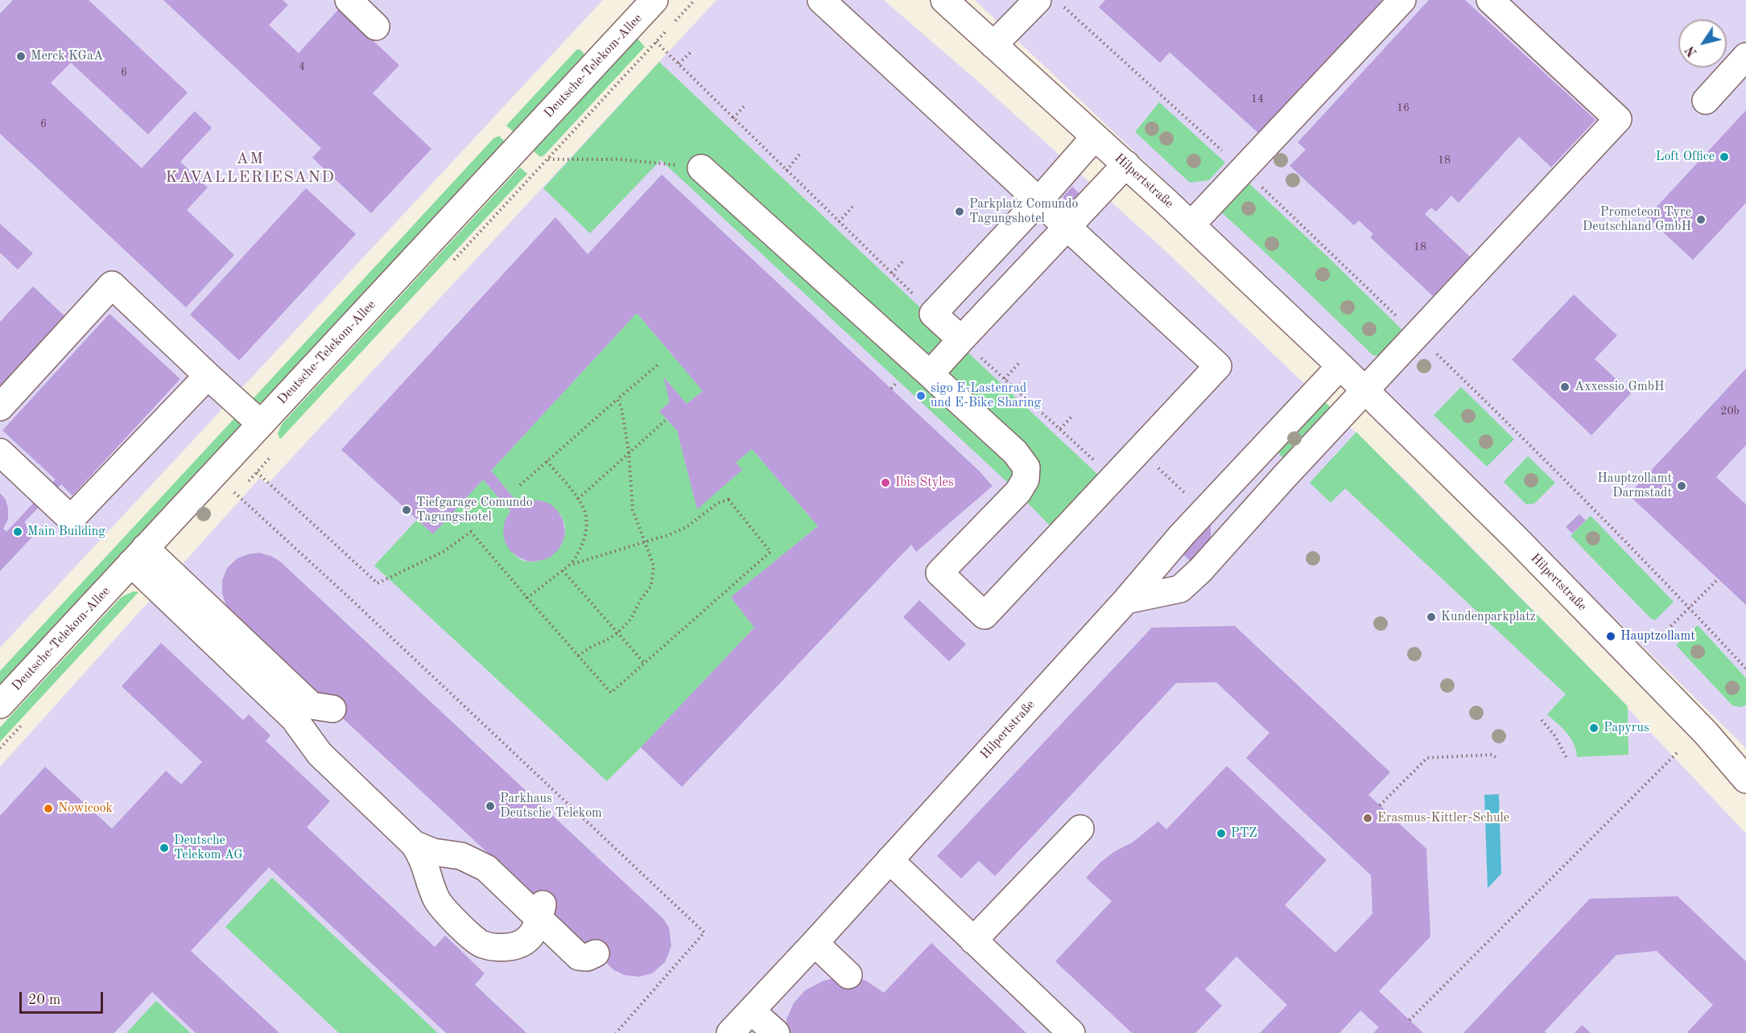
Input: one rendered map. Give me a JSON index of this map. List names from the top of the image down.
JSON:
{
  "streets": {
    "street": ["Deutsche-Telekom-Allee", "Hilpertstraße"]
  },
  "districts": ["AM KAVALLERIESAND"],
  "places": [
    "Merck KGaA",
    "Loft Office",
    "Parkplatz Comundo Tagungshotel",
    "Prometeon Tyre Deutschland GmbH",
    "Axxessio GmbH",
    "sigo E-Lastenrad und E-Bike Sharing",
    "Ibis Styles",
    "Hauptzollamt Darmstadt",
    "Tiefgarage Comundo Tagungshotel",
    "Main Building",
    "Kundenparkplatz",
    "Hauptzollamt",
    "Papyrus",
    "Parkhaus Deutsche Telekom",
    "Nowicook",
    "Erasmus-Kittler-Schule",
    "PTZ",
    "Deutsche Telekom AG"
  ],
  "house_numbers": [
    "4",
    "6",
    "14",
    "16",
    "6",
    "18",
    "18",
    "20b"
  ],
  "scale_bar": "20 m",
  "north": "bottom left"
}
